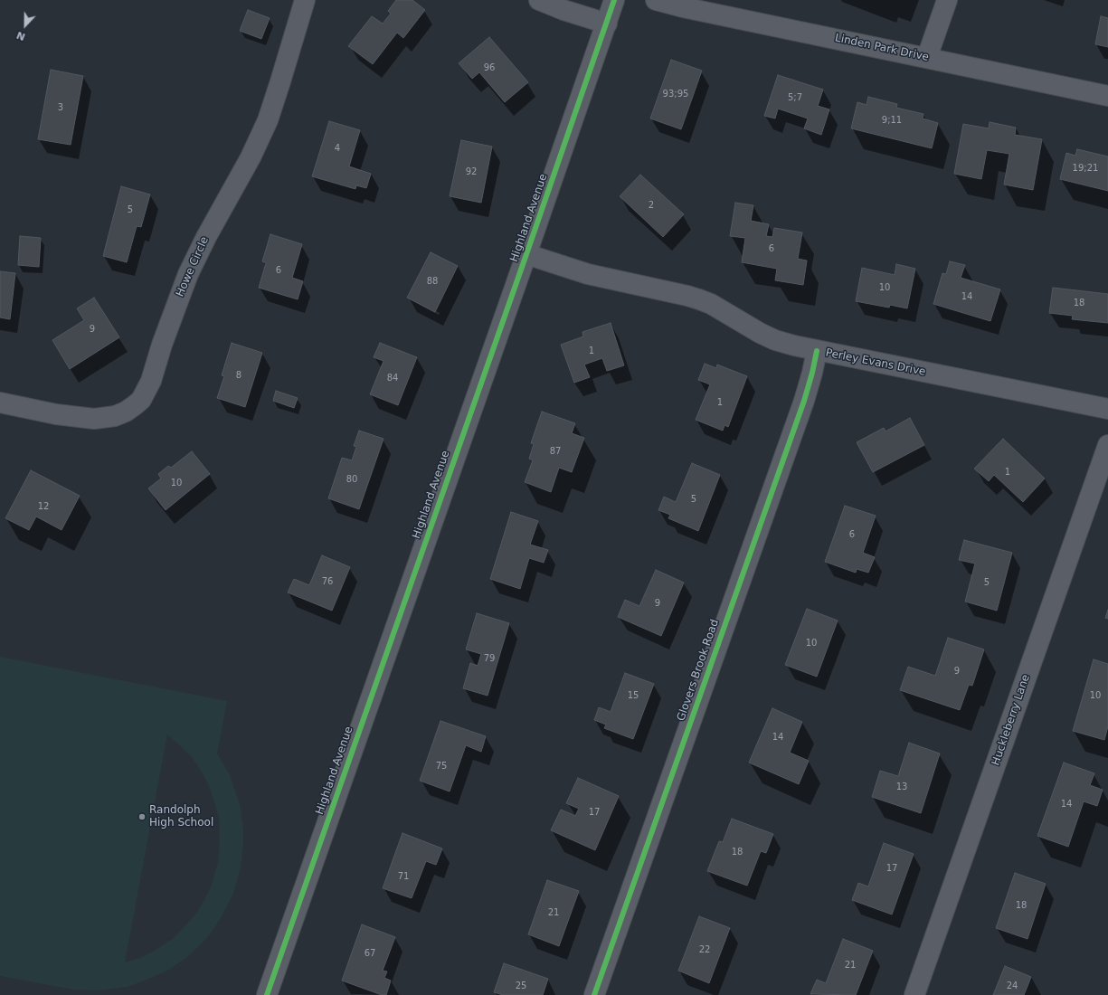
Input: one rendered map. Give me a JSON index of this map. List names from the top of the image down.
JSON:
{
  "streets": {
    "street": [
      "Linden Park Drive",
      "Highland Avenue",
      "Howe Circle",
      "Perley Evans Drive",
      "Glovers Brook Road",
      "Huckleberry Lane"
    ]
  },
  "crossings": [
    ["Highland Avenue", "Perley Evans Drive"],
    ["Perley Evans Drive", "Glovers Brook Road"]
  ],
  "places": ["Randolph High School"],
  "house_numbers": [
    "96",
    "93;95",
    "5;7",
    "3",
    "9;11",
    "4",
    "19;21",
    "92",
    "2",
    "5",
    "6",
    "6",
    "88",
    "10",
    "14",
    "18",
    "9",
    "1",
    "8",
    "84",
    "1",
    "87",
    "1",
    "80",
    "10",
    "5",
    "12",
    "6",
    "76",
    "5",
    "9",
    "10",
    "79",
    "9",
    "15",
    "10",
    "14",
    "75",
    "13",
    "14",
    "17",
    "18",
    "17",
    "71",
    "18",
    "21",
    "22",
    "67",
    "21",
    "25",
    "24"
  ],
  "north": "bottom"
}
